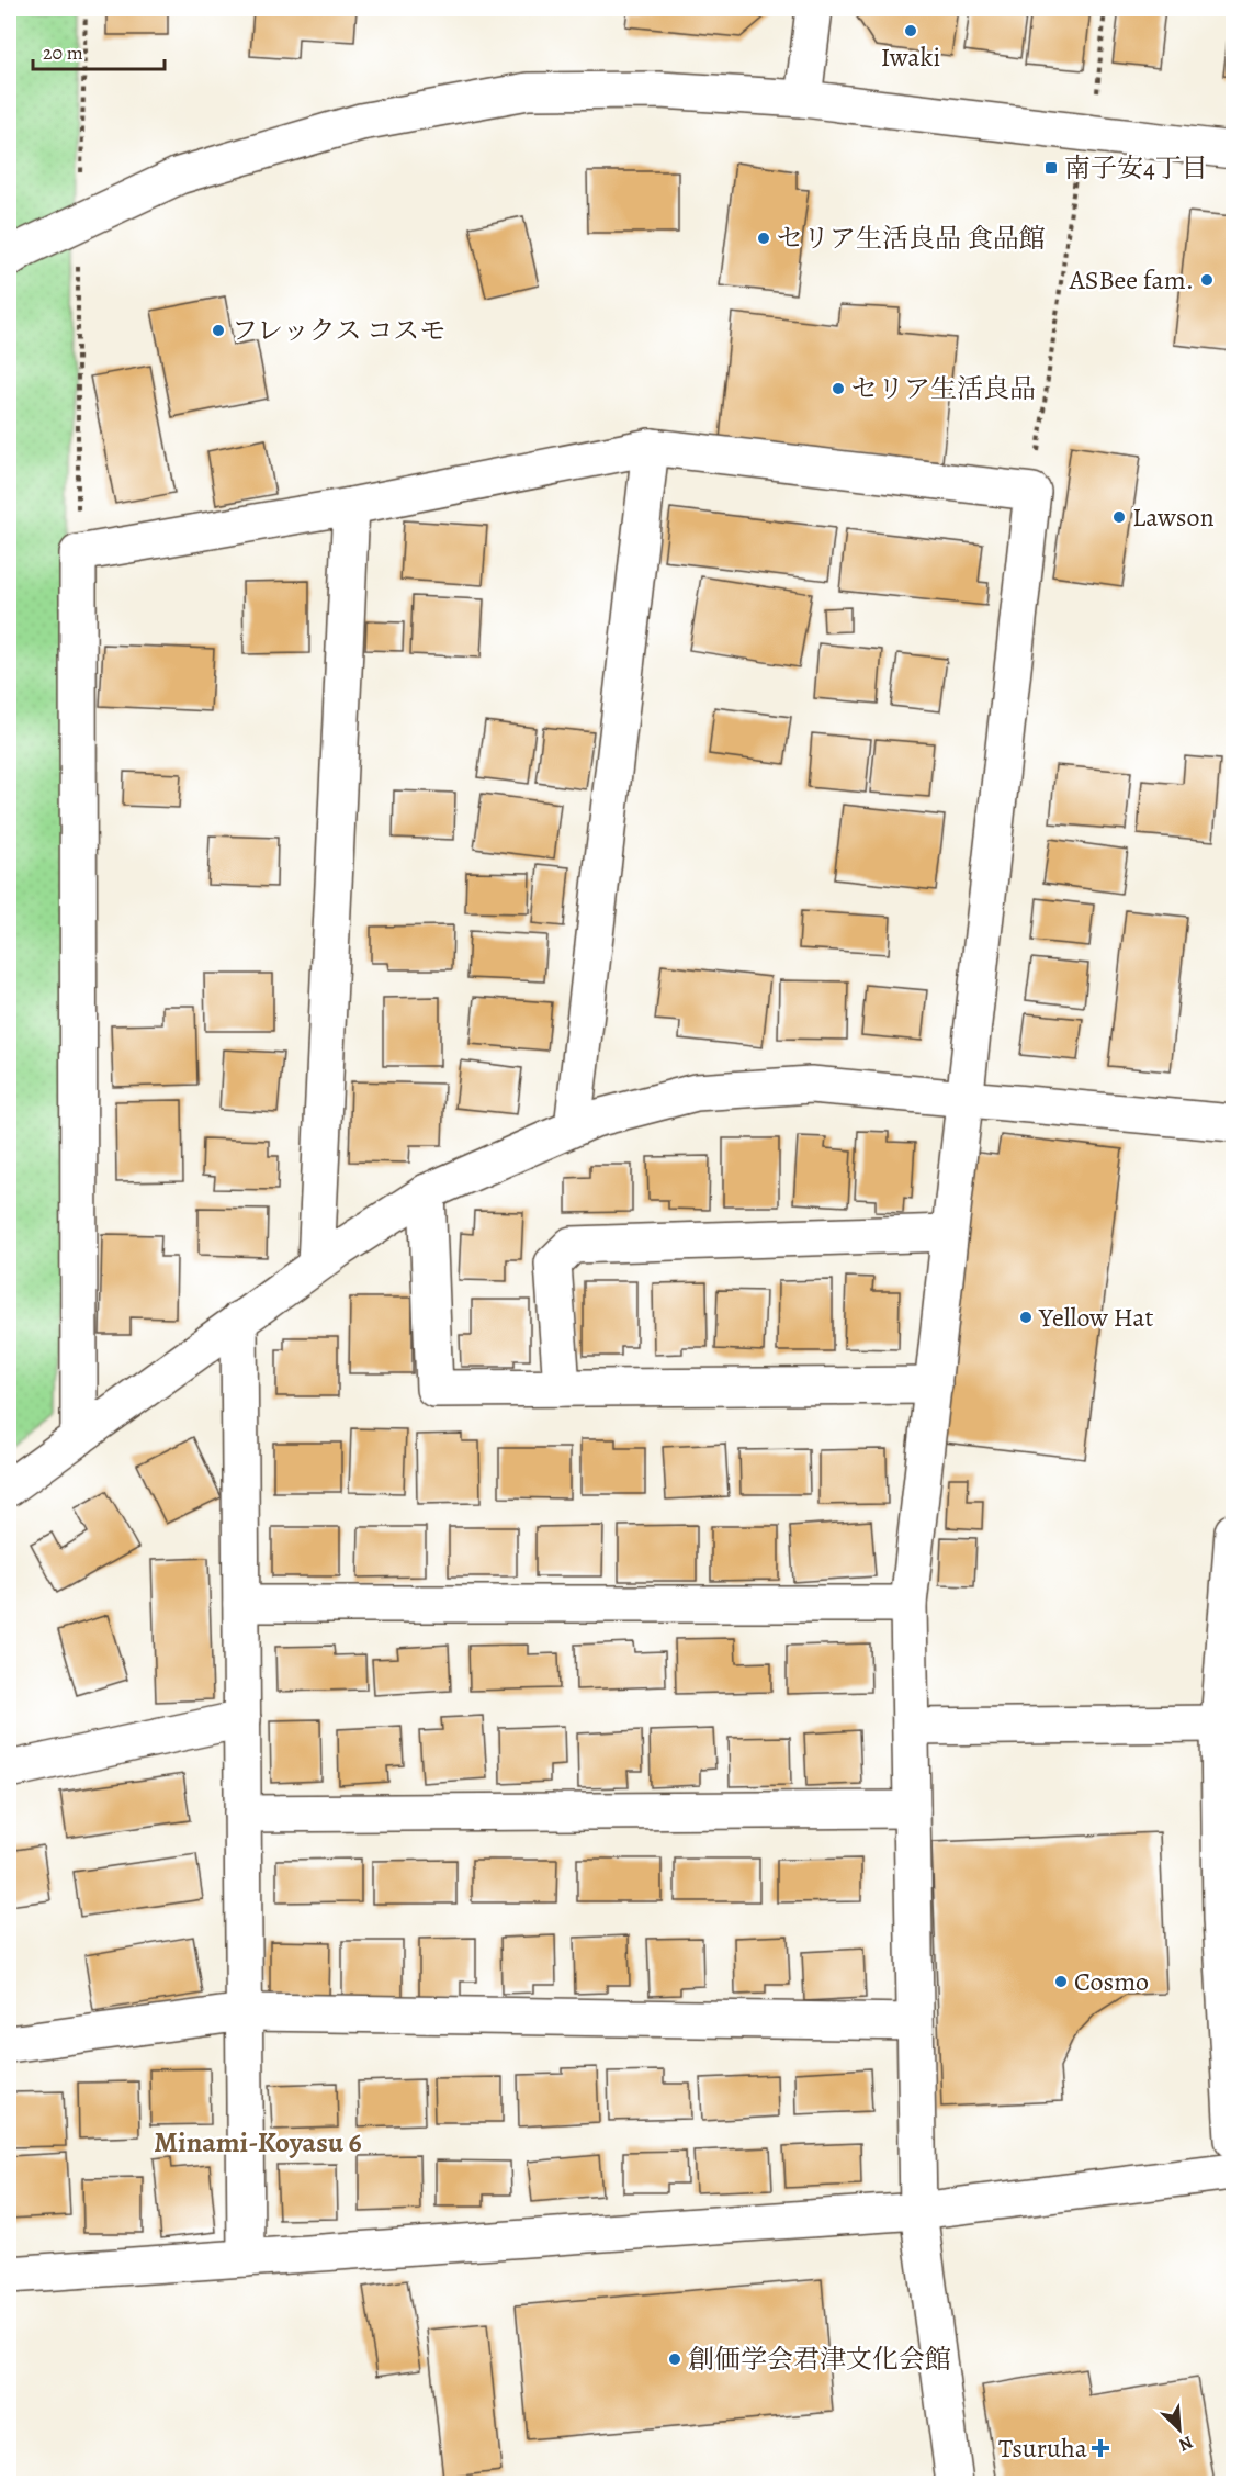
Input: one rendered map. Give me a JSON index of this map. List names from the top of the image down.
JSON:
{
  "districts": ["Minami-Koyasu 6"],
  "places": {
    "other": [
      "Iwaki",
      "セリア生活良品 食品館",
      "ASBee fam.",
      "フレックス コスモ",
      "セリア生活良品",
      "Lawson",
      "Yellow Hat",
      "Cosmo",
      "創価学会君津文化会館"
    ],
    "transit": ["南子安4丁目"],
    "health": ["Tsuruha"]
  },
  "scale_bar": "20 m",
  "north": "bottom right"
}
